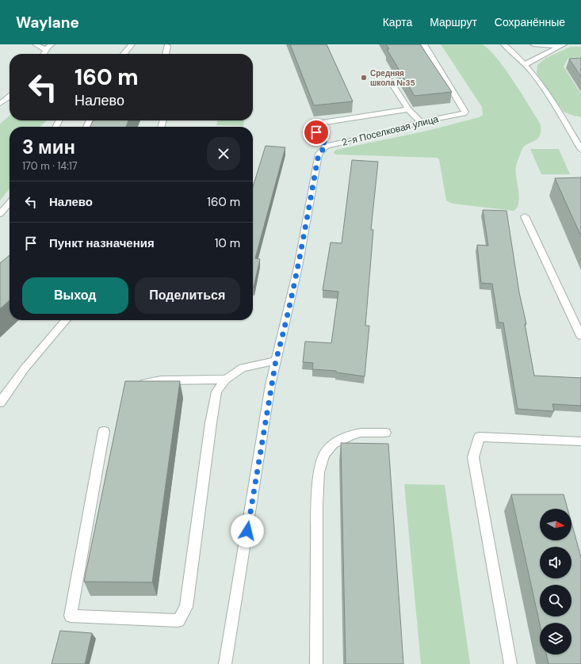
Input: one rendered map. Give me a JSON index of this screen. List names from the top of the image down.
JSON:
{
  "streets": {
    "street": ["2-я Поселковая улица"]
  },
  "places": ["Средняя школа №35"],
  "north": "right",
  "page": {
    "header": "Waylane",
    "nav": ["Карта", "Маршрут", "Сохранённые"],
    "turn": ["160 m", "Налево"],
    "heading": ["3 мин", "170 m · 14:17"],
    "list": [
      {
        "name": "Налево",
        "value": "160 m"
      },
      {
        "name": "Пункт назначения",
        "value": "10 m"
      }
    ],
    "buttons": ["Выход", "Поделиться"]
  }
}
